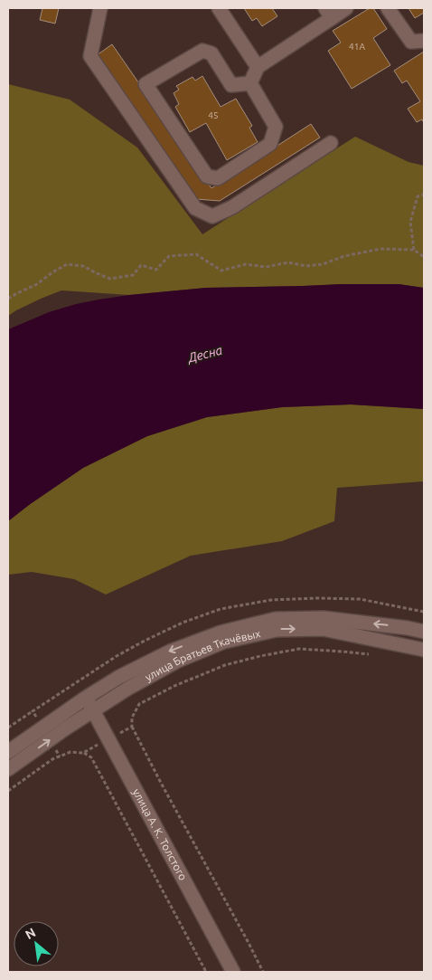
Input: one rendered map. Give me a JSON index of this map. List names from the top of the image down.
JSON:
{
  "streets": {
    "street": ["улица Братьев Ткачёвых", "улица А. К. Толстого"]
  },
  "crossings": [
    ["улица Братьев Ткачёвых", "улица А. К. Толстого"]
  ],
  "water": ["Десна"],
  "house_numbers": ["41А", "45"],
  "north": "top left"
}
